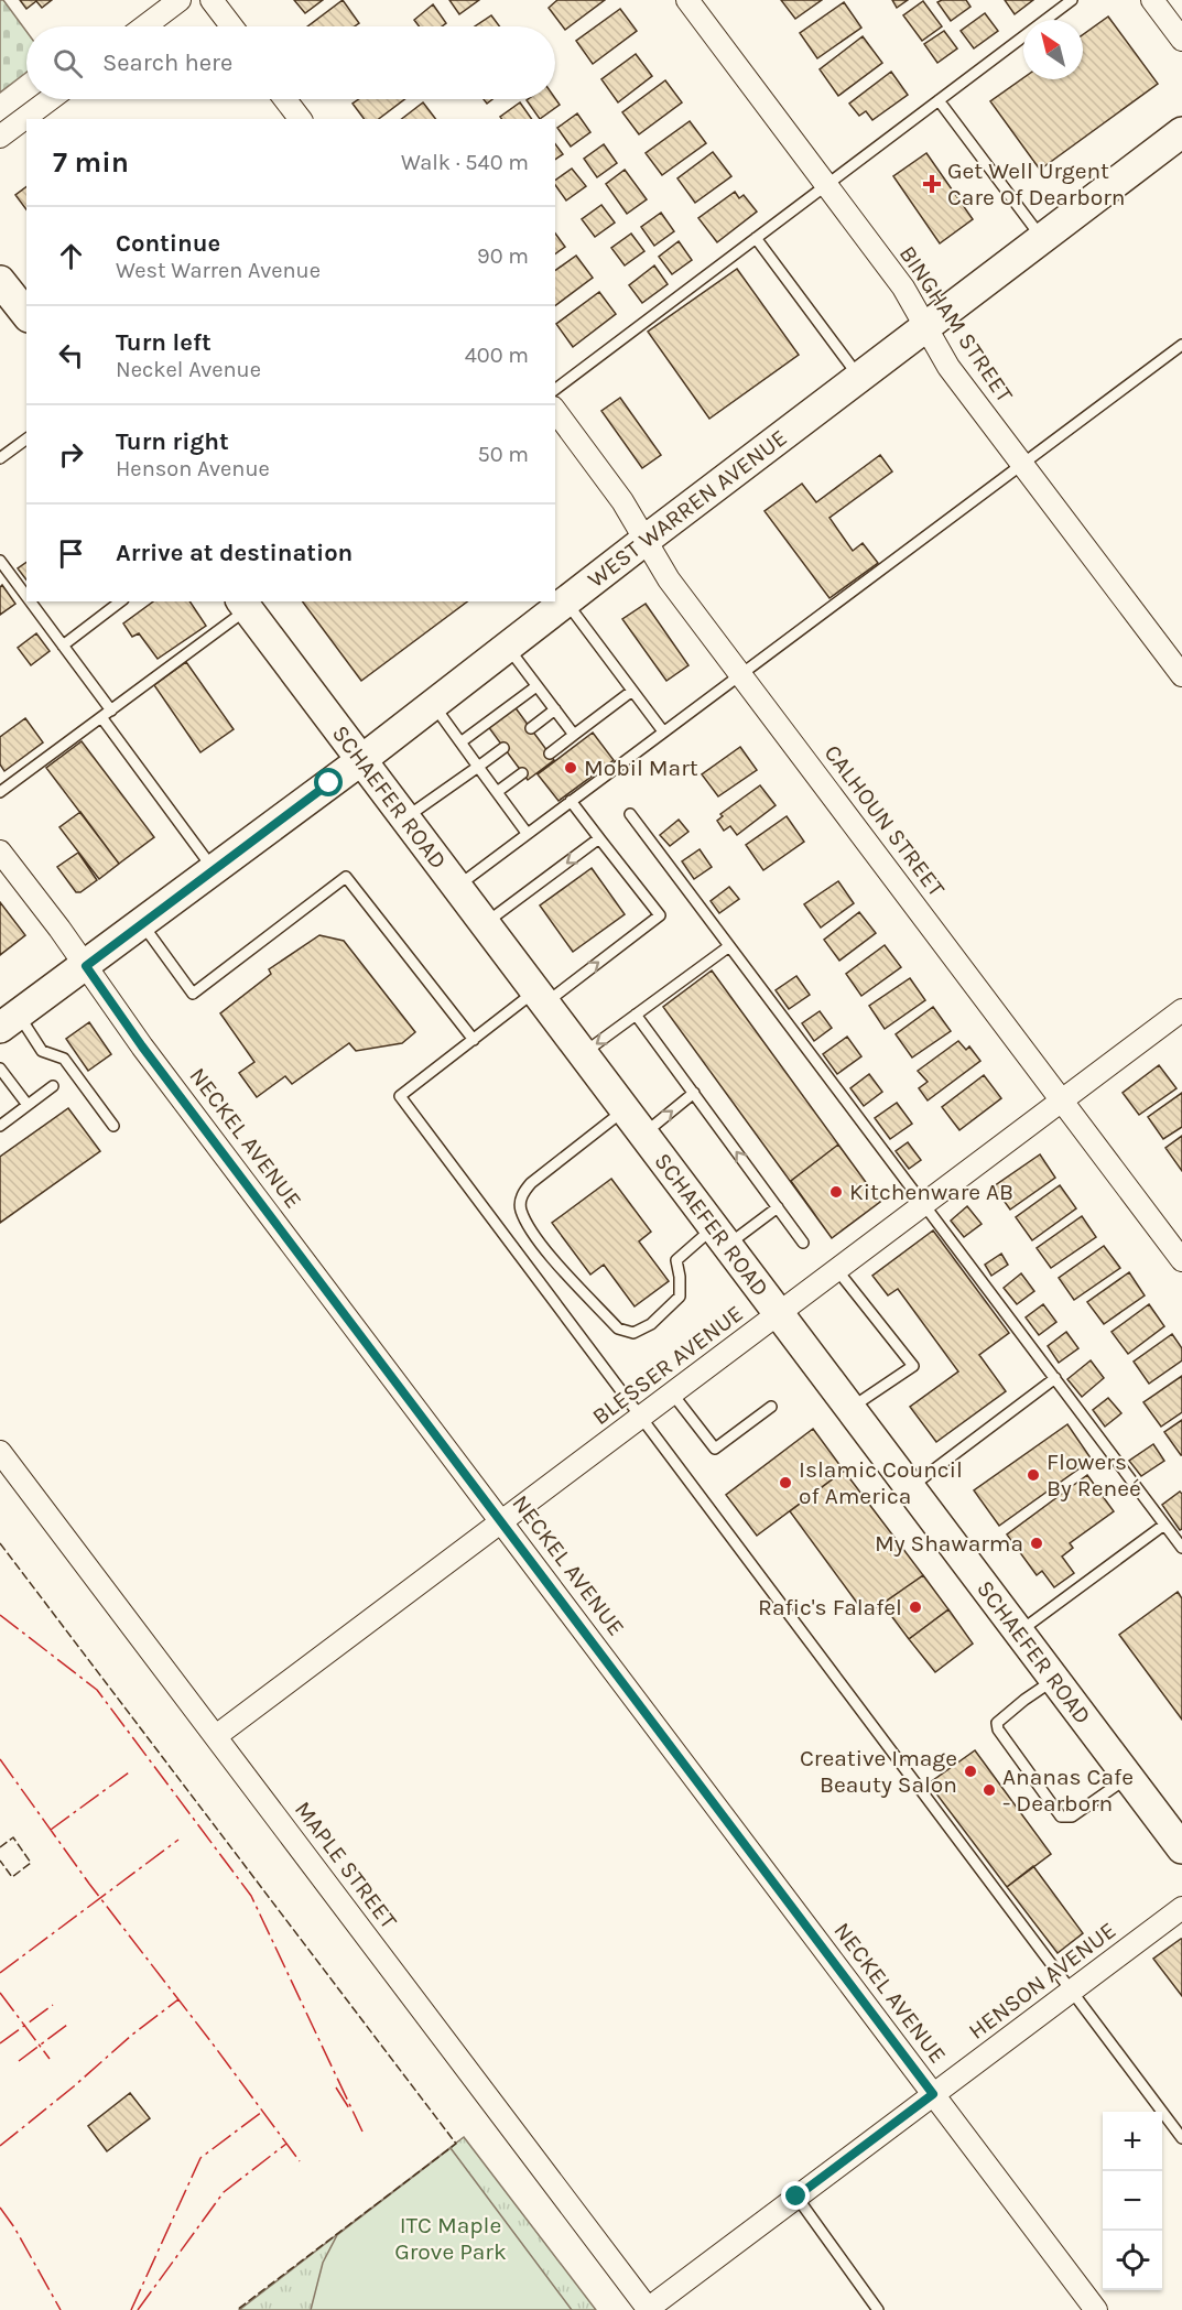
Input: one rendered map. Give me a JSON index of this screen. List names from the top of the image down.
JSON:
{
  "streets": {
    "main road": ["WEST WARREN AVENUE", "SCHAEFER ROAD"],
    "street": [
      "BINGHAM STREET",
      "CALHOUN STREET",
      "NECKEL AVENUE",
      "BLESSER AVENUE",
      "MAPLE STREET",
      "HENSON AVENUE"
    ]
  },
  "crossings": [
    ["BINGHAM STREET", "WEST WARREN AVENUE"],
    ["WEST WARREN AVENUE", "SCHAEFER ROAD"],
    ["WEST WARREN AVENUE", "CALHOUN STREET"],
    ["WEST WARREN AVENUE", "NECKEL AVENUE"],
    ["SCHAEFER ROAD", "BLESSER AVENUE"],
    ["CALHOUN STREET", "BLESSER AVENUE"],
    ["NECKEL AVENUE", "BLESSER AVENUE"],
    ["NECKEL AVENUE", "HENSON AVENUE"],
    ["BLESSER AVENUE", "MAPLE STREET"],
    ["MAPLE STREET", "HENSON AVENUE"]
  ],
  "parks": ["ITC Maple Grove Park"],
  "places": {
    "health": ["Get Well Urgent Care Of Dearborn"],
    "other": [
      "Mobil Mart",
      "Kitchenware AB",
      "Flowers By Reneé",
      "Islamic Council of America",
      "My Shawarma",
      "Rafic's Falafel",
      "Creative Image Beauty Salon",
      "Ananas Cafe - Dearborn"
    ]
  },
  "north": "top left",
  "page": {
    "search": "Search here",
    "heading": ["7 min", "Walk · 540 m"],
    "list": [
      ["Continue", "West Warren Avenue", "90 m"],
      ["Turn left", "Neckel Avenue", "400 m"],
      ["Turn right", "Henson Avenue", "50 m"],
      "Arrive at destination"
    ],
    "map_buttons": ["+", "−"]
  }
}
